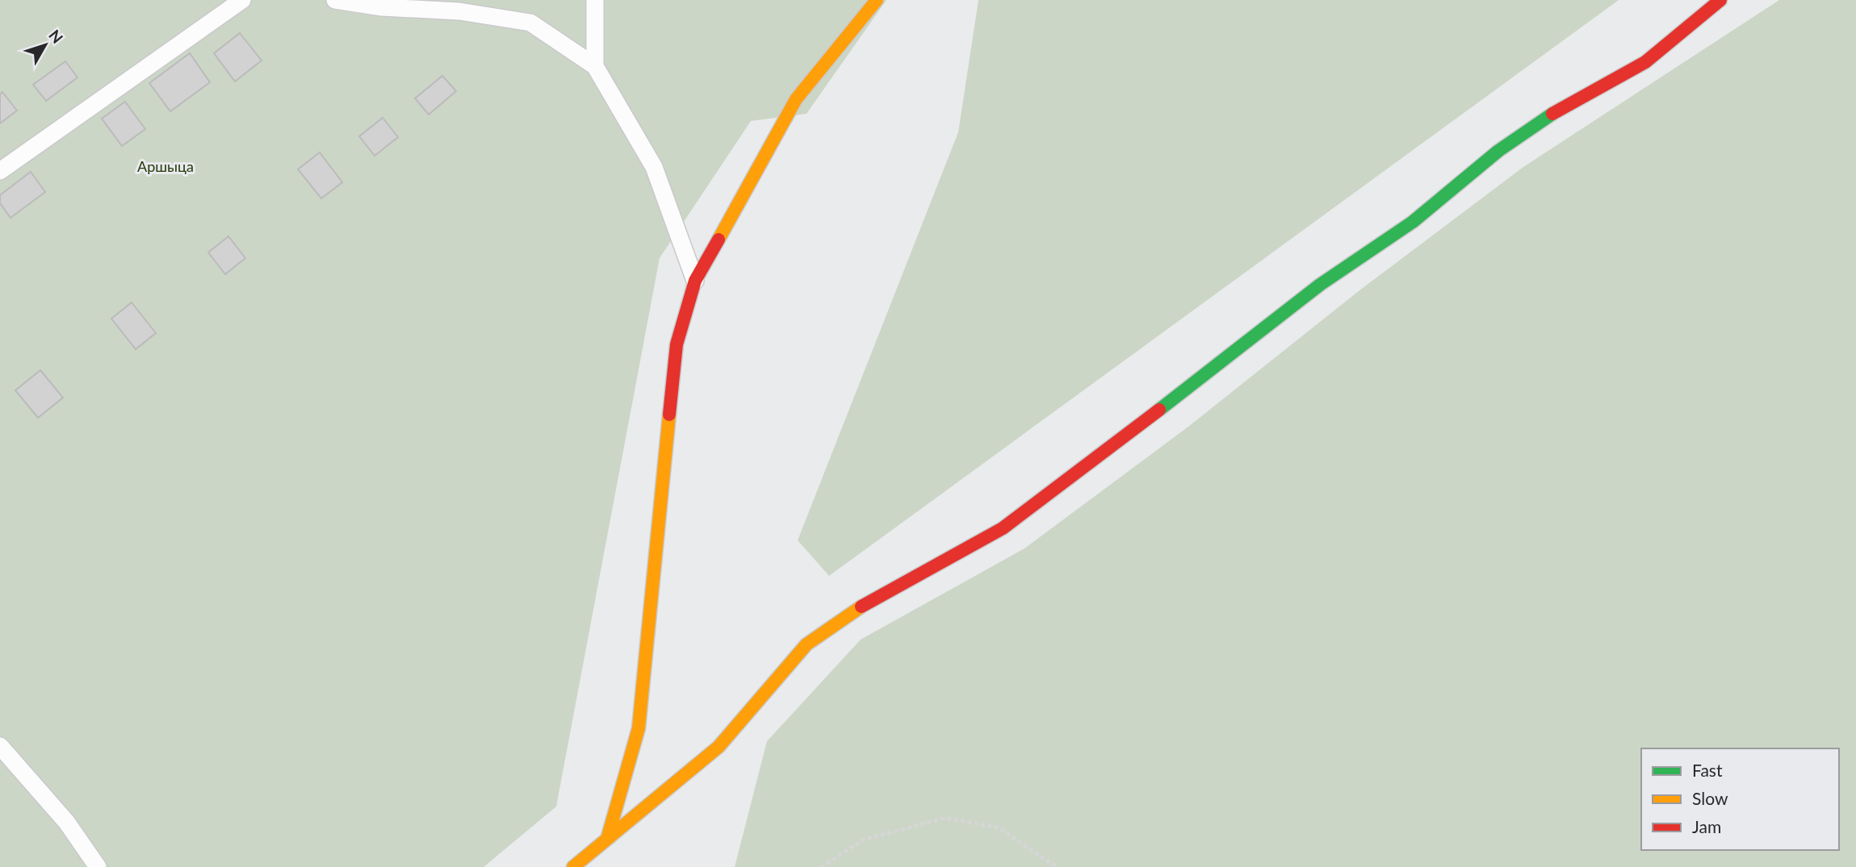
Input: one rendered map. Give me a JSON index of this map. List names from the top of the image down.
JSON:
{
  "parks": ["Аршыца"],
  "legend": ["Fast", "Slow", "Jam"],
  "north": "top right"
}
